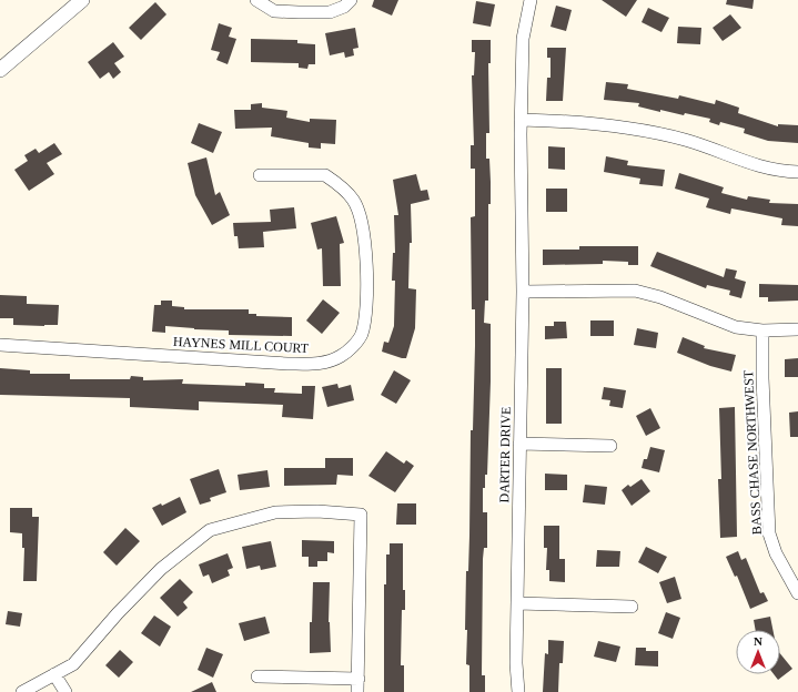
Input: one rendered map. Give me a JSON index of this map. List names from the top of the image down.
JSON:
{
  "streets": {
    "street": ["HAYNES MILL COURT", "BASS CHASE NORTHWEST", "DARTER DRIVE"]
  },
  "north": "top"
}
